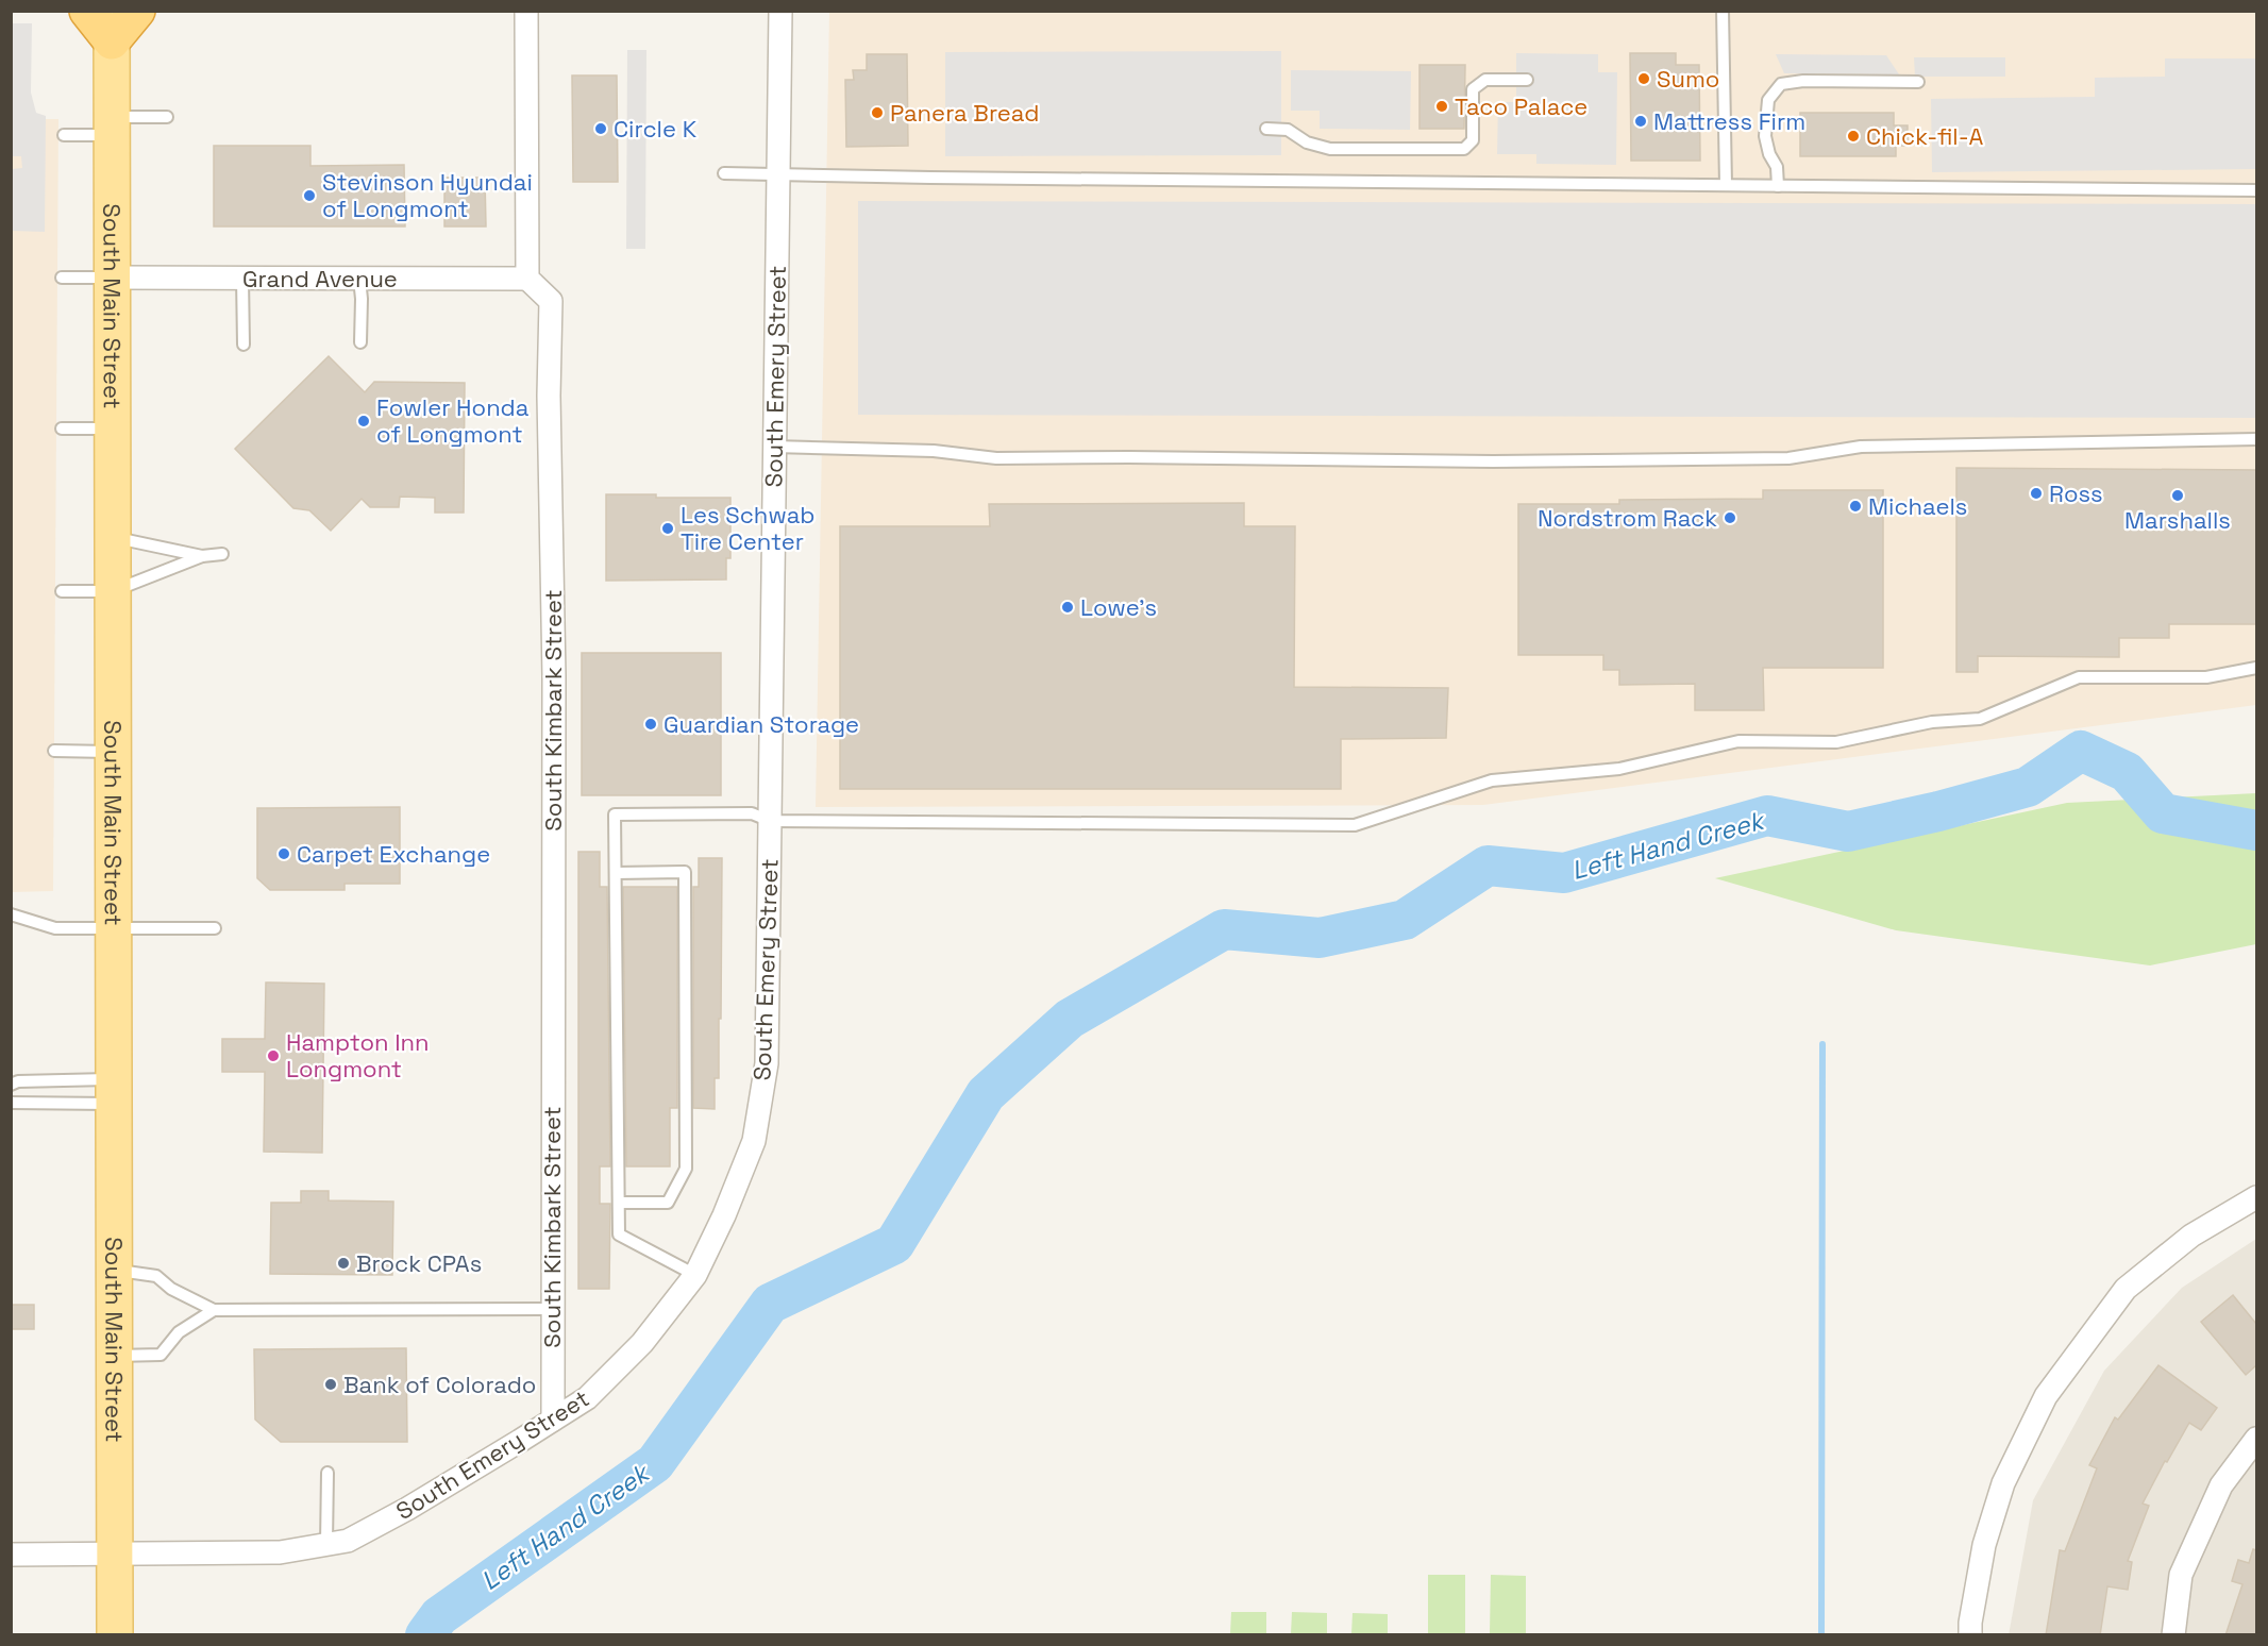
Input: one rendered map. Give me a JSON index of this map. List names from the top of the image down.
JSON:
{
  "streets": {
    "main road": ["South Main Street"],
    "street": ["Grand Avenue", "South Emery Street", "South Kimbark Street"]
  },
  "crossings": [
    ["Grand Avenue", "South Main Street"],
    ["Grand Avenue", "South Kimbark Street"],
    ["South Main Street", "South Emery Street"],
    ["South Emery Street", "South Kimbark Street"]
  ],
  "water": ["Left Hand Creek"],
  "places": [
    "Sumo",
    "Taco Palace",
    "Panera Bread",
    "Mattress Firm",
    "Circle K",
    "Chick-fil-A",
    "Stevinson Hyundai of Longmont",
    "Fowler Honda of Longmont",
    "Ross",
    "Marshalls",
    "Michaels",
    "Nordstrom Rack",
    "Les Schwab Tire Center",
    "Lowe's",
    "Guardian Storage",
    "Carpet Exchange",
    "Hampton Inn Longmont",
    "Brock CPAs",
    "Bank of Colorado"
  ]
}
